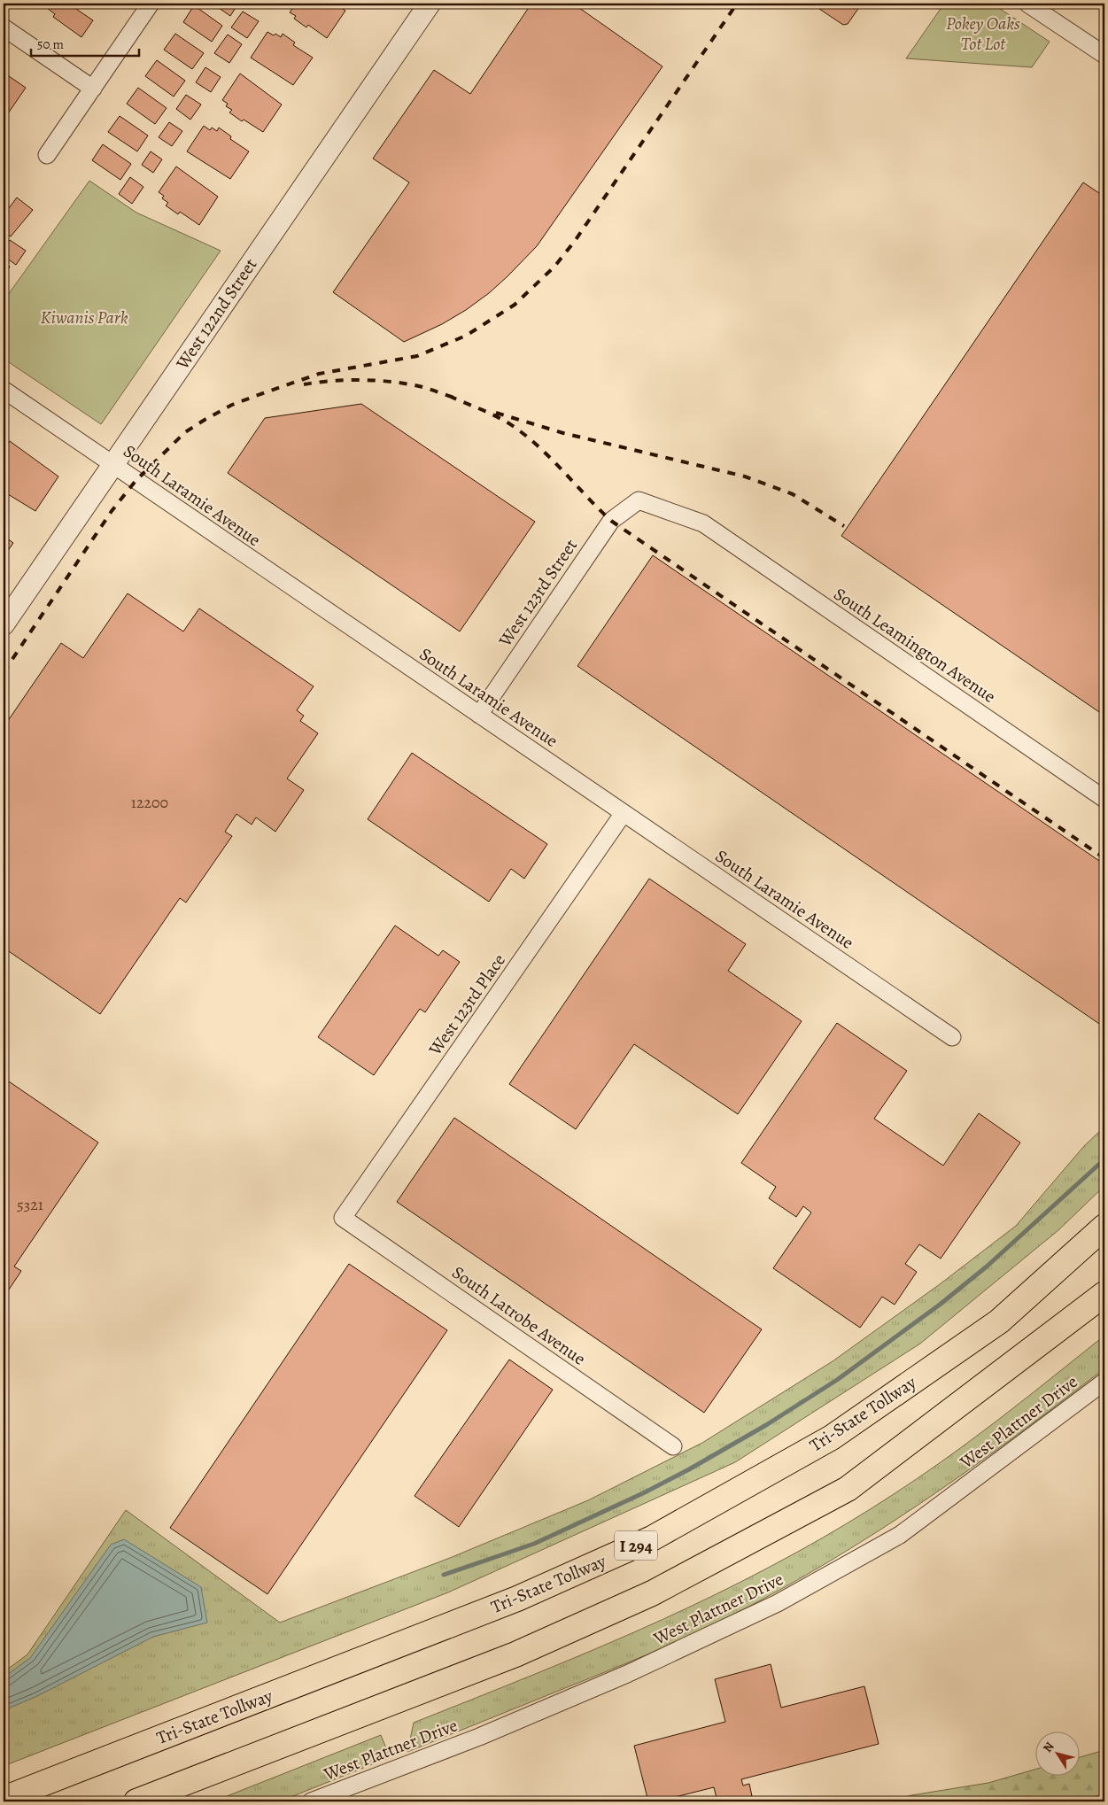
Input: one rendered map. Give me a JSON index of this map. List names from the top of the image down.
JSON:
{
  "streets": {
    "highway": ["Tri-State Tollway", "I 294"],
    "street": [
      "West 122nd Street",
      "South Laramie Avenue",
      "West 123rd Street",
      "South Leamington Avenue",
      "West 123rd Place",
      "South Latrobe Avenue",
      "West Plattner Drive"
    ]
  },
  "crossings": [
    ["West 122nd Street", "South Laramie Avenue"],
    ["South Laramie Avenue", "West 123rd Street"],
    ["South Laramie Avenue", "West 123rd Place"],
    ["West 123rd Street", "South Leamington Avenue"],
    ["West 123rd Place", "South Latrobe Avenue"]
  ],
  "parks": ["Pokey Oaks Tot Lot", "Kiwanis Park"],
  "house_numbers": ["12200", "5321"],
  "scale_bar": "50 m",
  "north": "top left"
}
